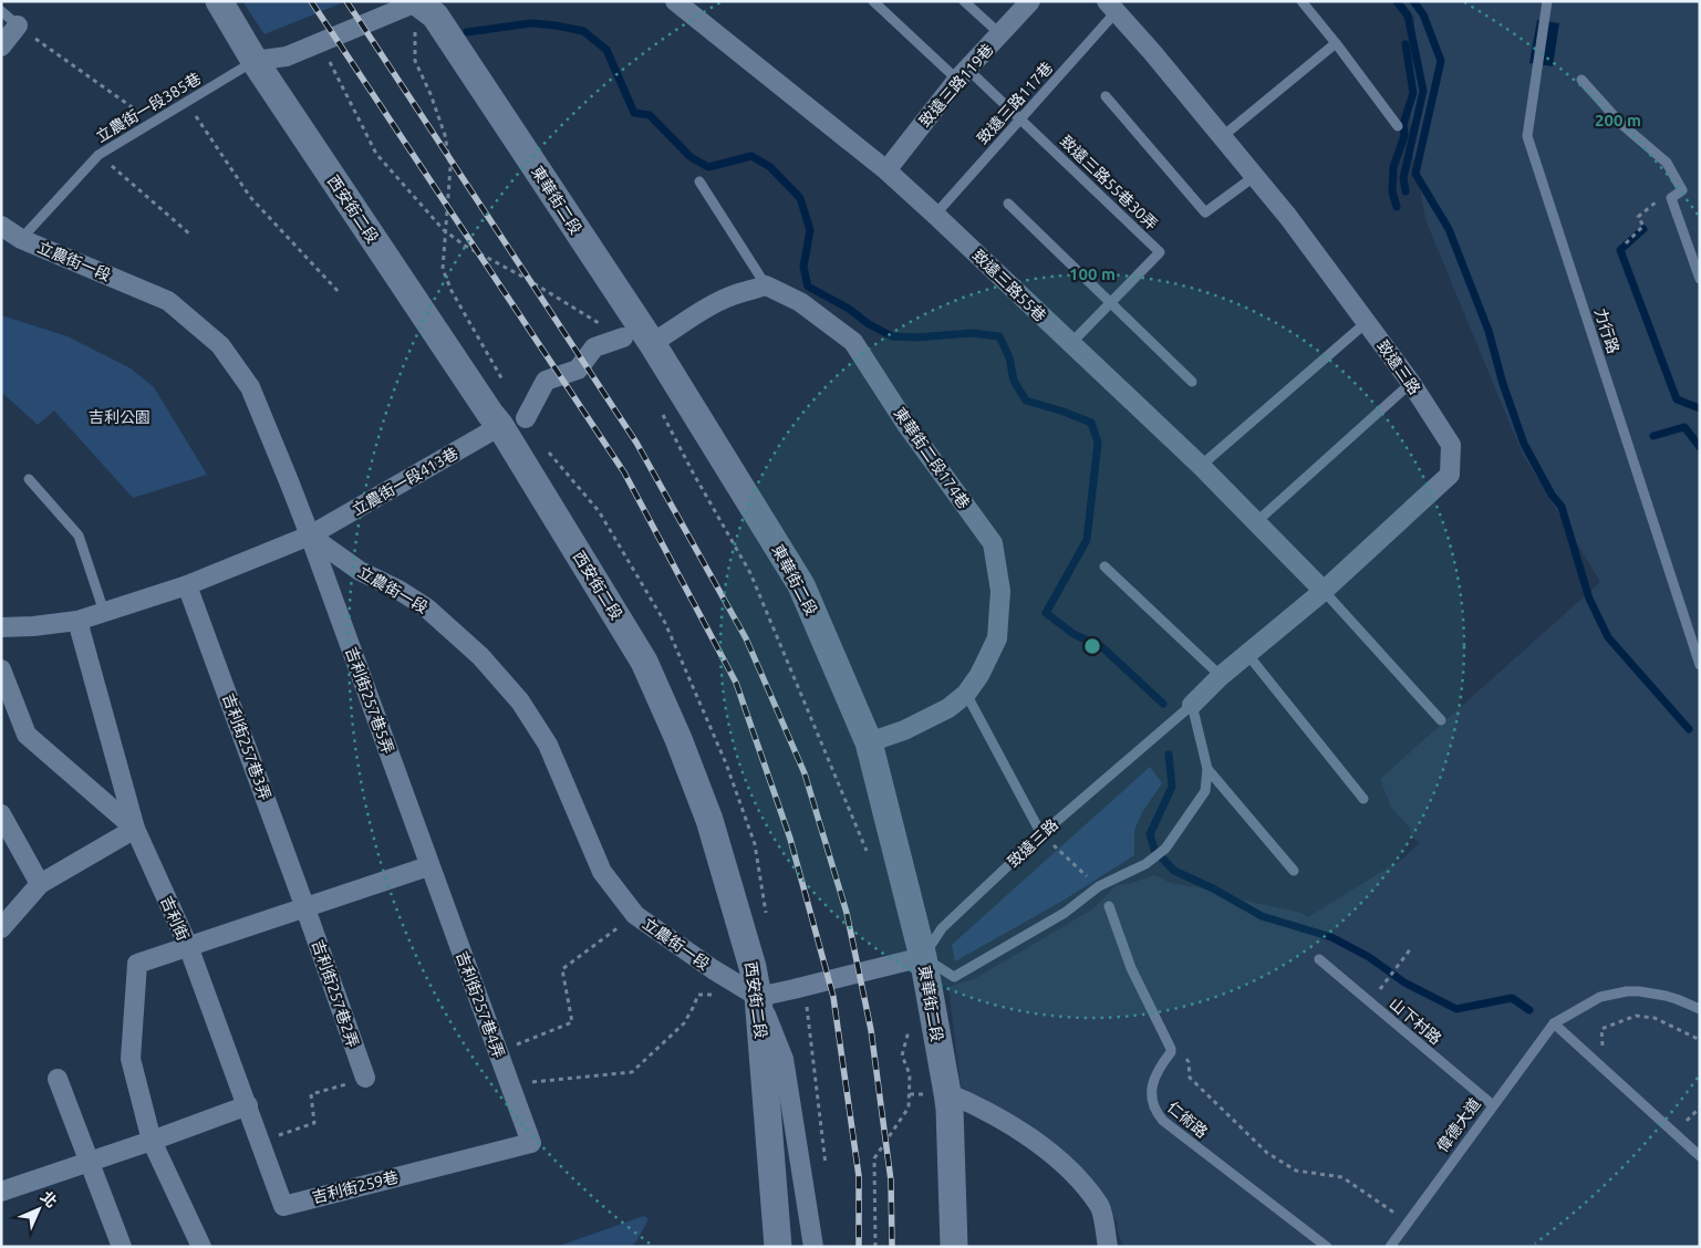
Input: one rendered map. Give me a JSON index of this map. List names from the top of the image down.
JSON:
{
  "streets": {
    "street": [
      "致遠三路119巷",
      "東華街二段",
      "西安街二段",
      "立農街一段",
      "致遠三路55巷",
      "致遠三路",
      "東華街二段174巷",
      "立農街一段413巷",
      "吉利街257巷5弄",
      "吉利街257巷3弄",
      "吉利街",
      "吉利街257巷2弄",
      "吉利街257巷4弄",
      "吉利街259巷"
    ],
    "lane": [
      "致遠三路117巷",
      "立農街一段385巷",
      "致遠三路55巷30弄",
      "力行路",
      "山下村路",
      "仁術路",
      "偉德大道"
    ]
  },
  "crossings": [
    ["致遠三路119巷", "致遠三路55巷30弄"],
    ["致遠三路119巷", "致遠三路55巷"],
    ["致遠三路117巷", "致遠三路55巷30弄"],
    ["致遠三路117巷", "致遠三路55巷"],
    ["致遠三路117巷", "致遠三路"],
    ["立農街一段385巷", "西安街二段"],
    ["立農街一段385巷", "立農街一段"],
    ["致遠三路55巷30弄", "致遠三路55巷"],
    ["東華街二段", "致遠三路"],
    ["東華街二段", "東華街二段174巷"],
    ["西安街二段", "立農街一段"],
    ["西安街二段", "立農街一段413巷"],
    ["立農街一段", "立農街一段413巷"],
    ["立農街一段", "吉利街257巷5弄"],
    ["致遠三路55巷", "致遠三路"],
    ["立農街一段413巷", "吉利街257巷5弄"],
    ["吉利街257巷5弄", "吉利街257巷4弄"],
    ["吉利街257巷3弄", "吉利街257巷2弄"],
    ["吉利街", "吉利街259巷"],
    ["吉利街257巷4弄", "吉利街259巷"],
    ["山下村路", "偉德大道"]
  ],
  "parks": ["吉利公園"],
  "north": "top right",
  "rings": ["200 m", "100 m"]
}
